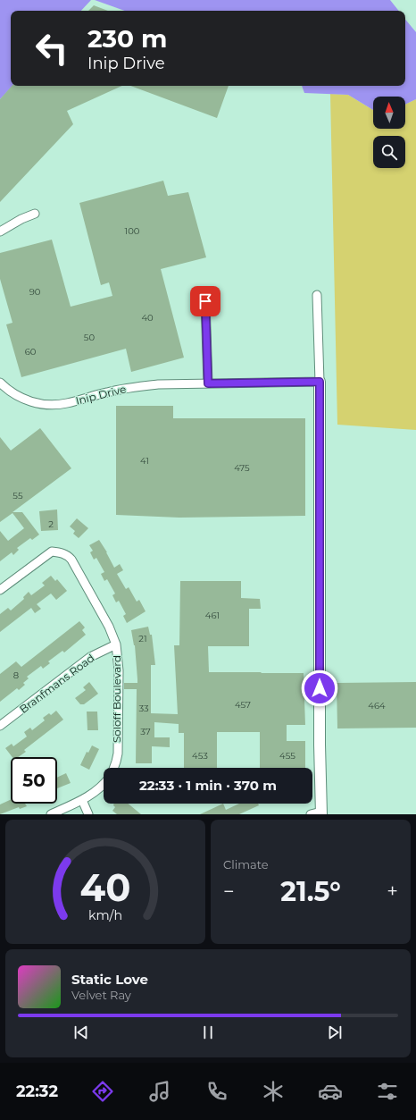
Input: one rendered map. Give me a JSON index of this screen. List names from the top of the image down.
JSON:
{
  "streets": {
    "street": ["Inip Drive", "Branfmans Road", "Soloff Boulevard"]
  },
  "crossings": [
    ["Branfmans Road", "Soloff Boulevard"]
  ],
  "house_numbers": [
    "100",
    "90",
    "40",
    "50",
    "60",
    "41",
    "475",
    "55",
    "2",
    "461",
    "21",
    "8",
    "457",
    "464",
    "33",
    "37",
    "453",
    "455"
  ],
  "north": "top",
  "page": {
    "turn": ["230 m", "Inip Drive"],
    "limit": "50",
    "trip": "22:33 · 1 min · 370 m",
    "tile": "Climate",
    "heat": ["−", "21.5°", "+"],
    "song": ["Static Love", "Velvet Ray"],
    "tabs": "22:32",
    "gauge": ["40", "km/h"]
  }
}
